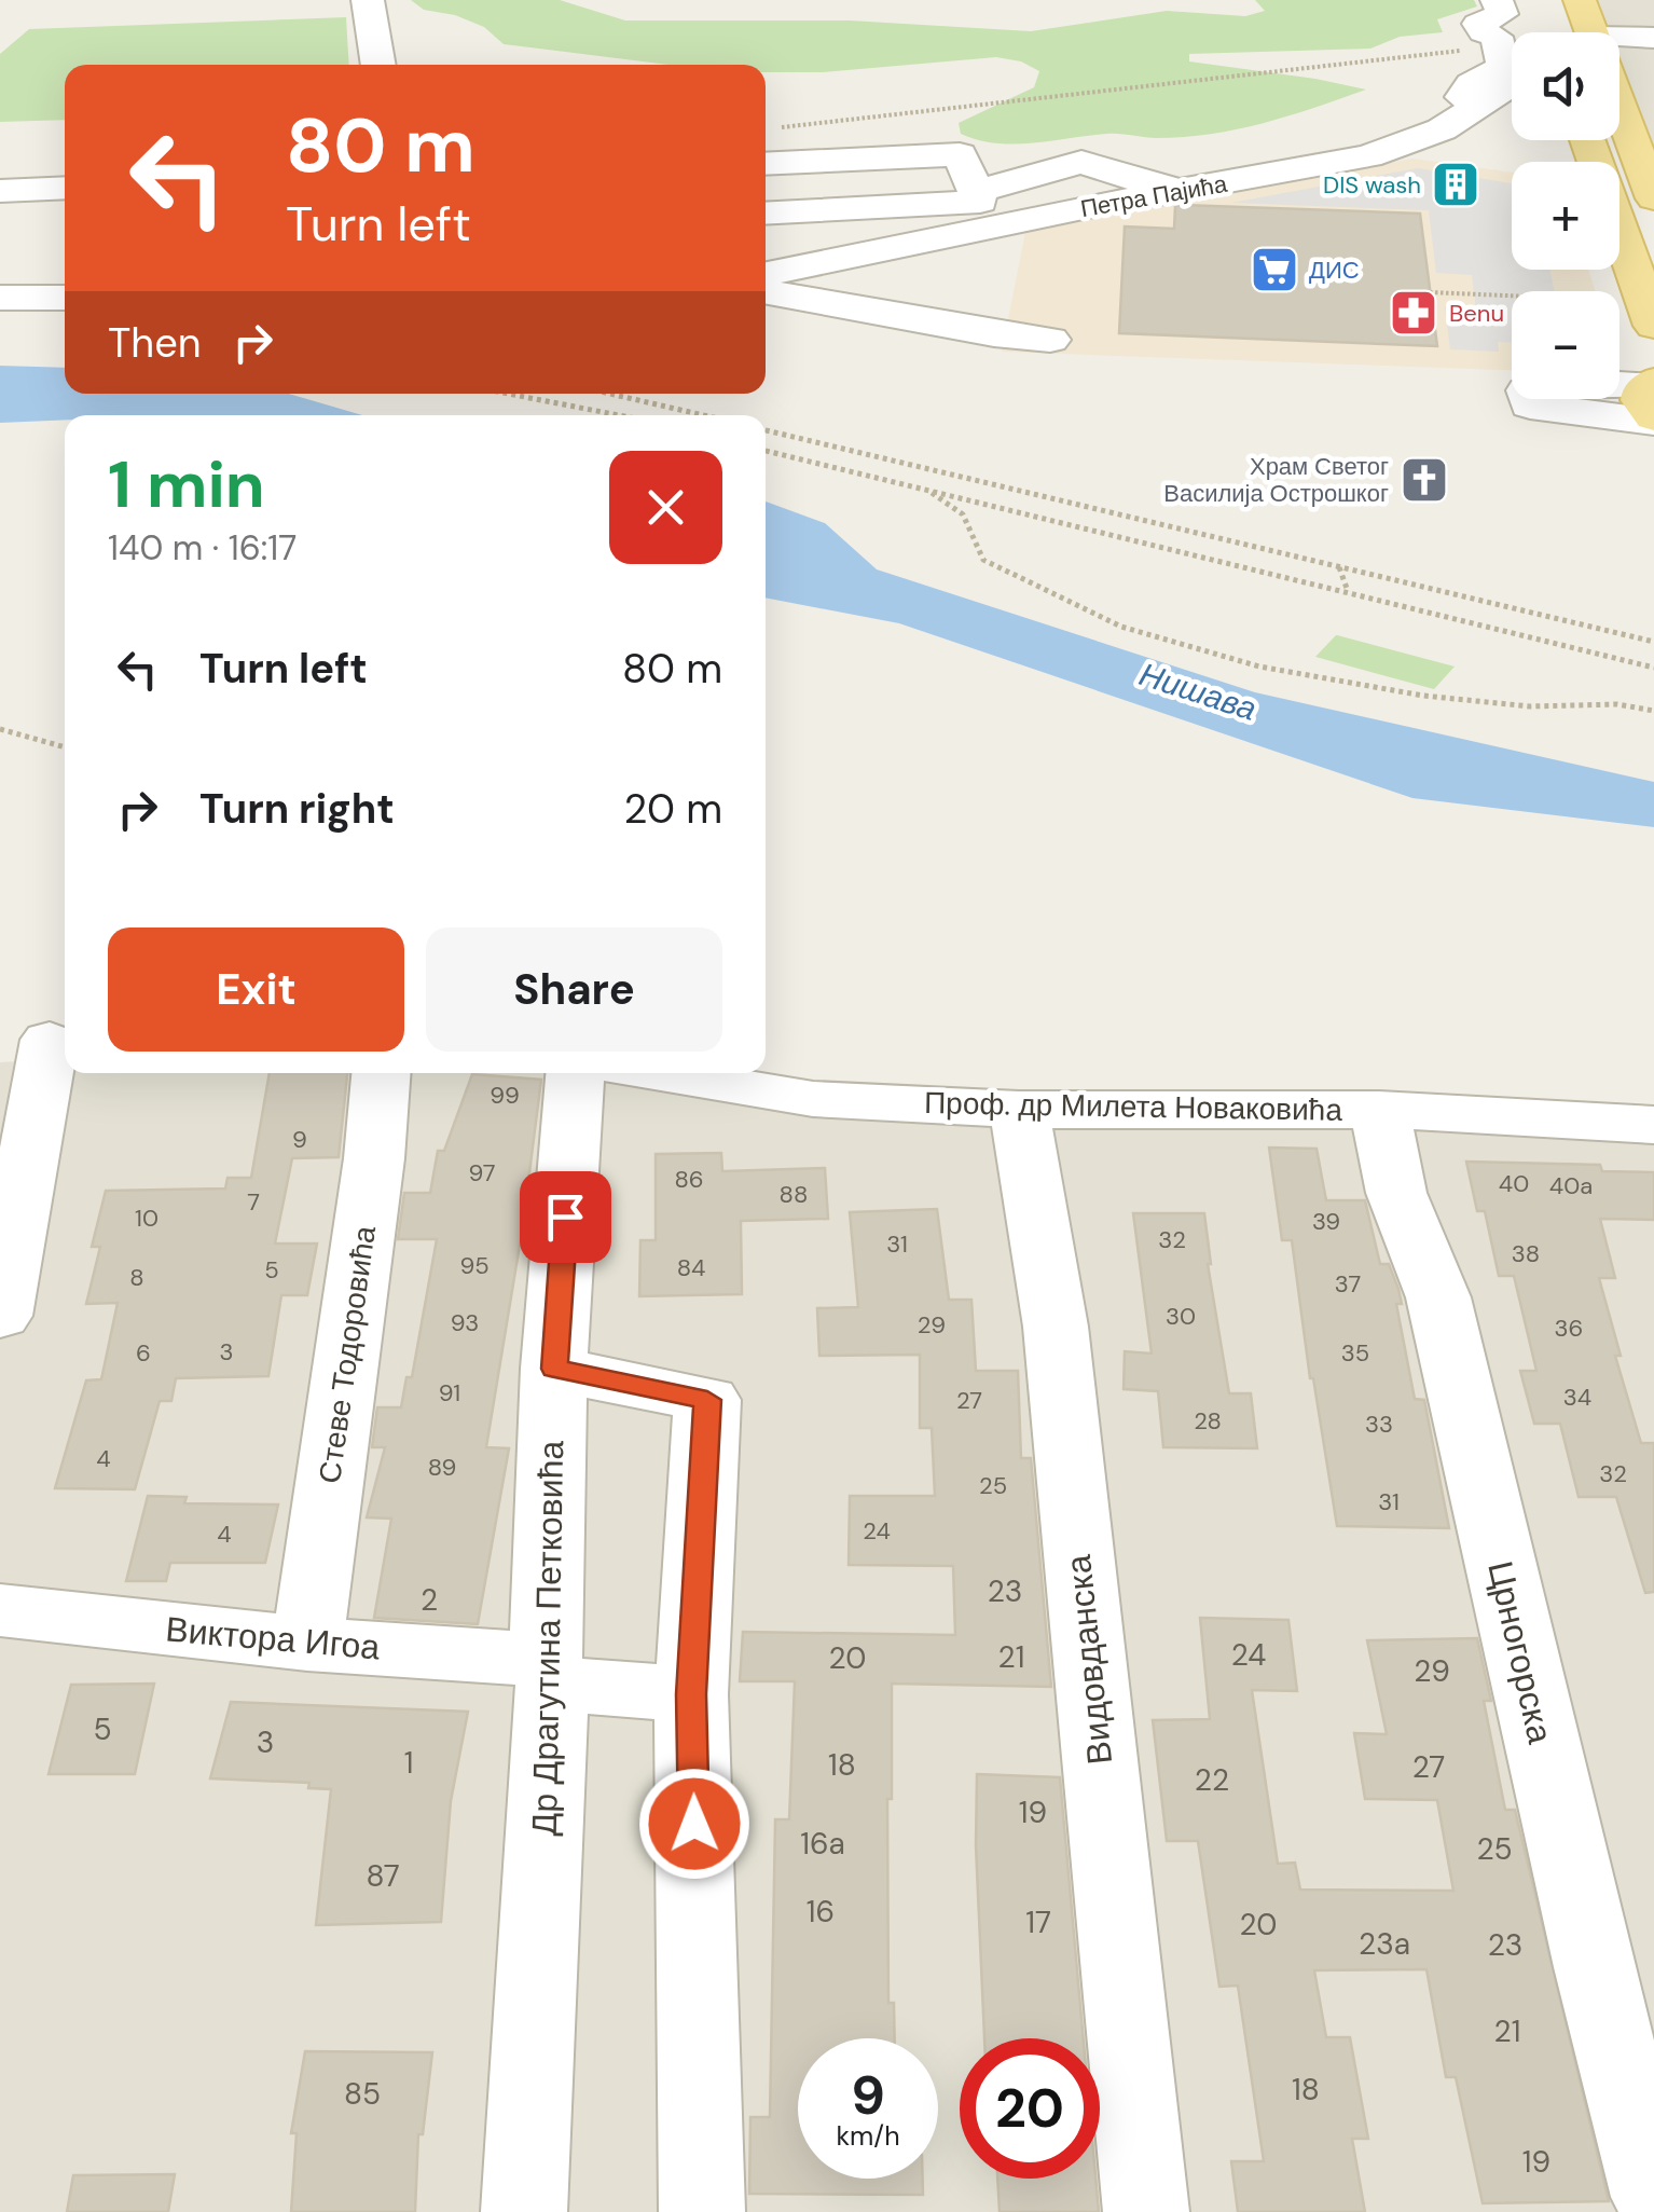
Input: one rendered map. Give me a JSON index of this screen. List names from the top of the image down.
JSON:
{
  "streets": {
    "street": [
      "Петра Пајића",
      "Проф. др Милета Новаковића",
      "Стеве Тодоровића",
      "Виктора Игоа",
      "Др Драгутина Петковића",
      "Црногорска",
      "Видовданска"
    ]
  },
  "crossings": [
    ["Проф. др Милета Новаковића", "Црногорска"],
    ["Проф. др Милета Новаковића", "Видовданска"],
    ["Стеве Тодоровића", "Виктора Игоа"],
    ["Виктора Игоа", "Др Драгутина Петковића"]
  ],
  "water": ["Нишава"],
  "places": {
    "building": ["DIS wash"],
    "supermarket": ["ДИС"],
    "pharmacy": ["Benu"],
    "church": ["Храм Светог Василија Острошког"]
  },
  "house_numbers": [
    "99",
    "9",
    "97",
    "86",
    "40",
    "40a",
    "88",
    "7",
    "10",
    "39",
    "32",
    "31",
    "38",
    "95",
    "84",
    "5",
    "8",
    "37",
    "30",
    "93",
    "29",
    "36",
    "3",
    "6",
    "35",
    "91",
    "34",
    "27",
    "28",
    "33",
    "4",
    "89",
    "32",
    "25",
    "31",
    "24",
    "4",
    "23",
    "2",
    "24",
    "21",
    "20",
    "29",
    "5",
    "3",
    "1",
    "18",
    "27",
    "22",
    "19",
    "16a",
    "25",
    "87",
    "16",
    "17",
    "20",
    "23a",
    "23",
    "21",
    "18",
    "85",
    "19"
  ],
  "page": {
    "map_buttons": ["+", "−"],
    "turn": ["80 m", "Turn left"],
    "then": "Then",
    "heading": ["1 min", "140 m · 16:17"],
    "list": [
      {
        "name": "Turn left",
        "value": "80 m"
      },
      {
        "name": "Turn right",
        "value": "20 m"
      }
    ],
    "buttons": ["Exit", "Share"],
    "speed": "9 km/h",
    "limit": "20"
  }
}
